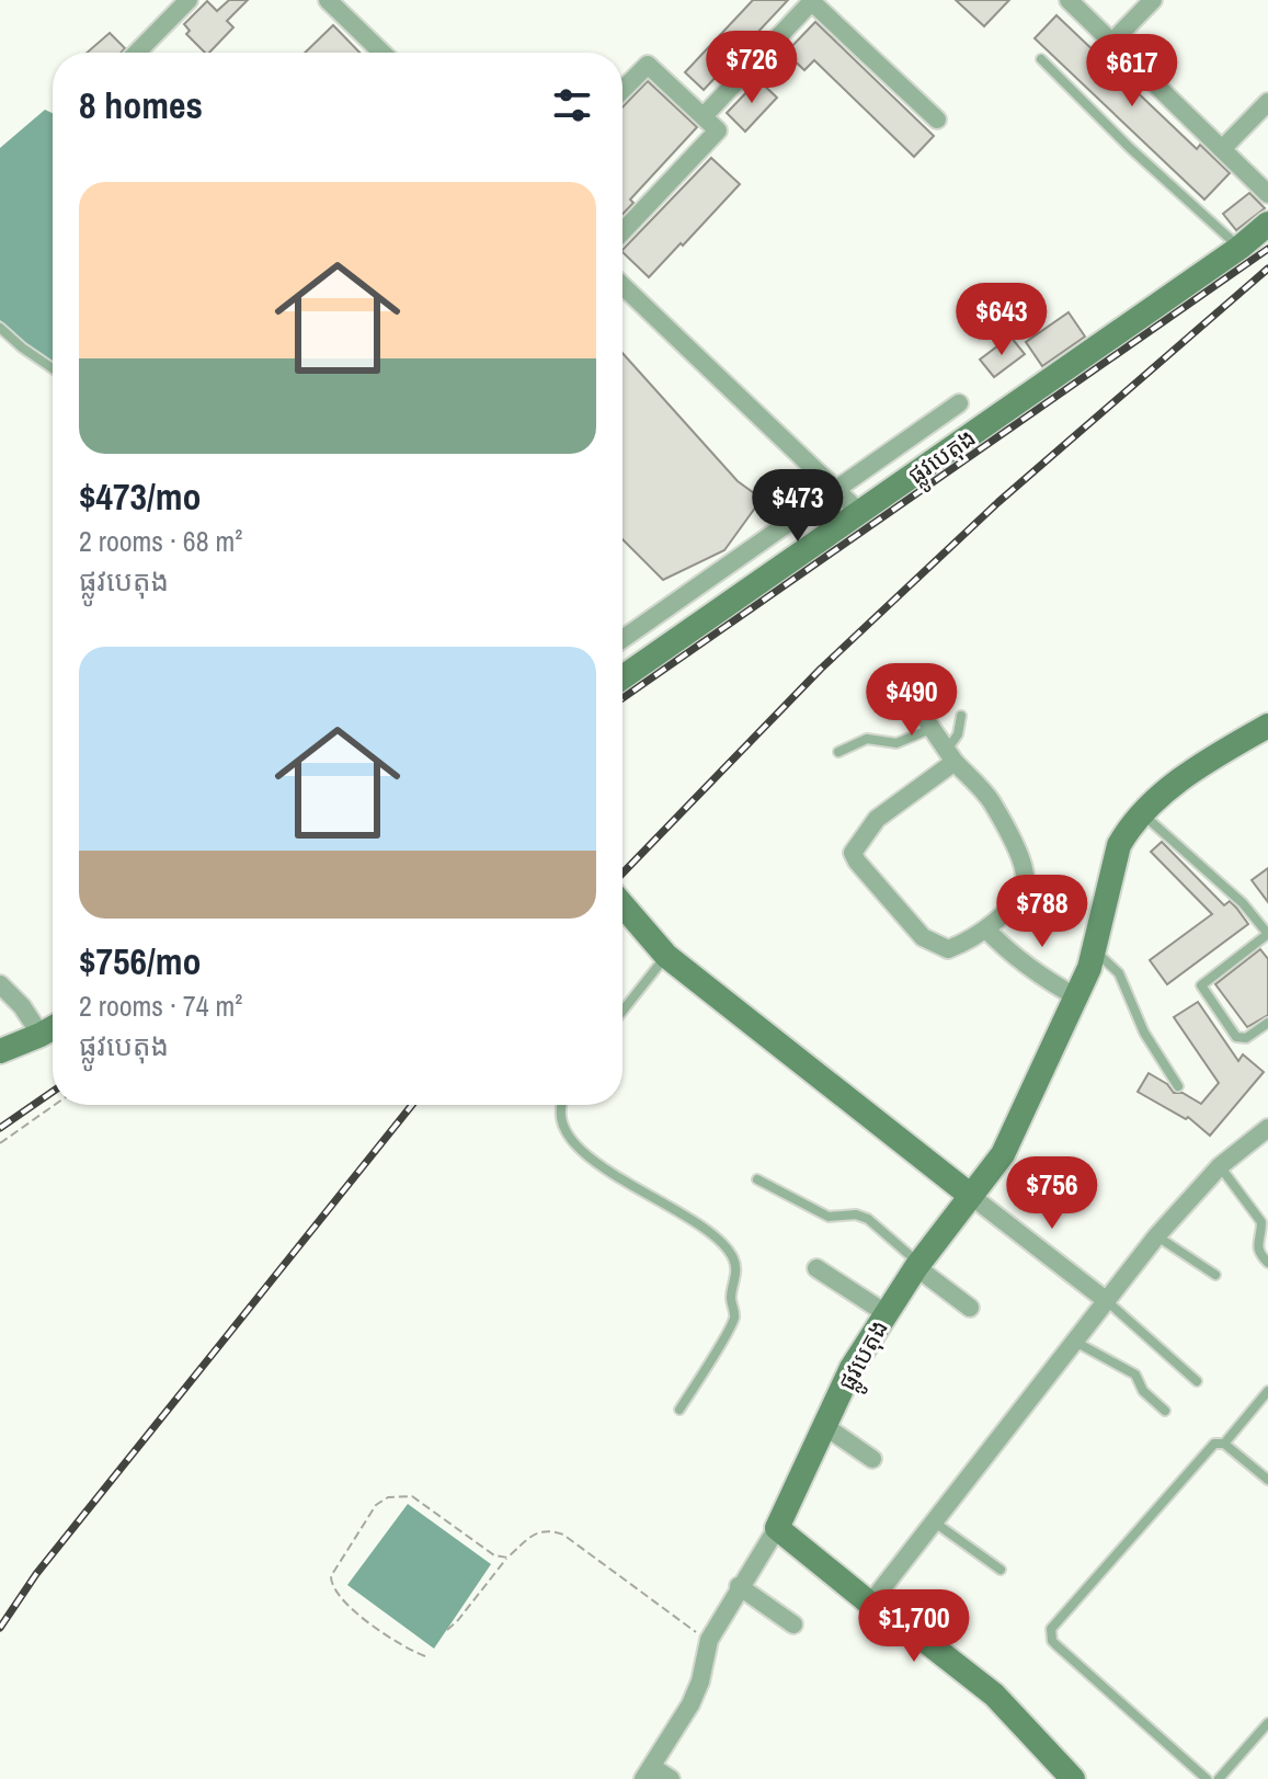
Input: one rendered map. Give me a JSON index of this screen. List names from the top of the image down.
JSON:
{
  "streets": {
    "street": ["ផ្លូវបេតុង"]
  },
  "page": {
    "price": [
      "$726",
      "$617",
      "$643",
      "$473",
      "$490",
      "$788",
      "$756",
      "$1,700"
    ],
    "heading": "8 homes",
    "list": [
      {
        "name": "$473/mo",
        "note": "2 rooms · 68 m² · ផ្លូវបេតុង"
      },
      {
        "name": "$756/mo",
        "note": "2 rooms · 74 m² · ផ្លូវបេតុង"
      }
    ]
  }
}
